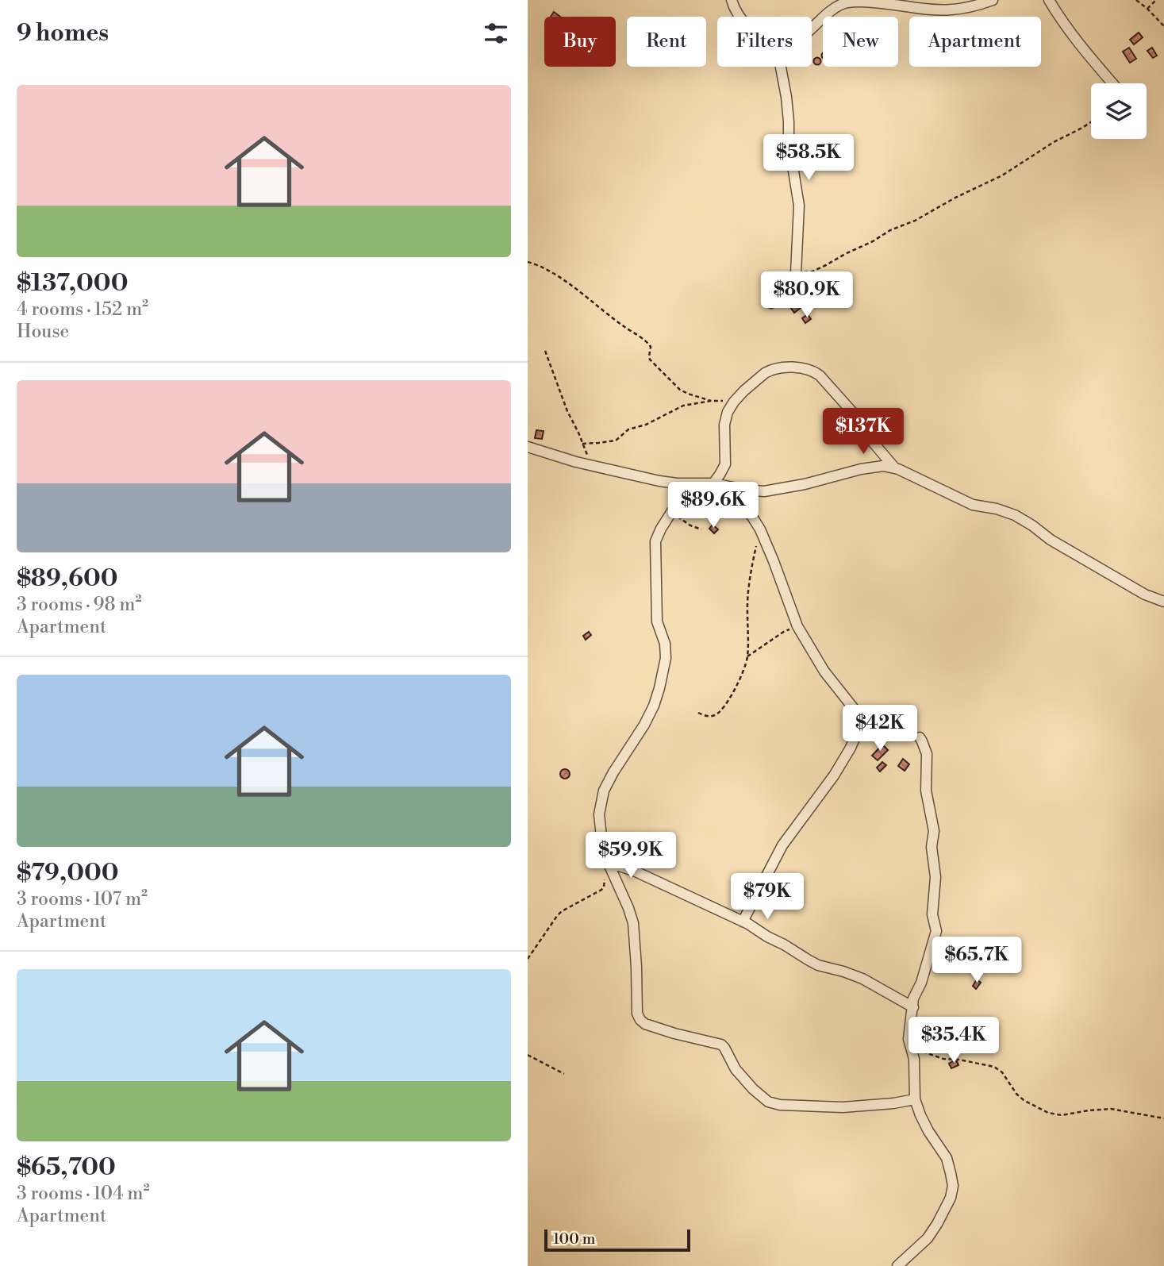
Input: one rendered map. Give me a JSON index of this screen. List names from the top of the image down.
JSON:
{
  "scale_bar": "100 m",
  "page": {
    "heading": "9 homes",
    "chip": [
      "Buy",
      "Rent",
      "Filters",
      "New",
      "Apartment"
    ],
    "list": [
      {
        "name": "$137,000",
        "note": "4 rooms · 152 m² · House"
      },
      {
        "name": "$89,600",
        "note": "3 rooms · 98 m² · Apartment"
      },
      {
        "name": "$79,000",
        "note": "3 rooms · 107 m² · Apartment"
      },
      {
        "name": "$65,700",
        "note": "3 rooms · 104 m² · Apartment"
      }
    ],
    "price": [
      "$58.5K",
      "$80.9K",
      "$137K",
      "$89.6K",
      "$42K",
      "$59.9K",
      "$79K",
      "$65.7K",
      "$35.4K"
    ],
    "scale": "100 m"
  }
}
